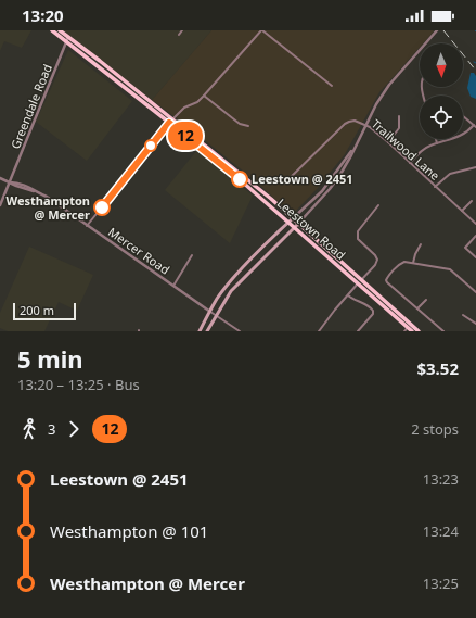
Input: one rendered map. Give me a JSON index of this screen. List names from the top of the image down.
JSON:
{
  "streets": {
    "main road": ["Leestown Road"],
    "street": ["Greendale Road", "Trailwood Lane", "Mercer Road"]
  },
  "crossings": [
    ["Greendale Road", "Leestown Road"],
    ["Greendale Road", "Mercer Road"]
  ],
  "places": ["Leestown @ 2451", "Westhampton @ Mercer"],
  "lines": ["bus line 12"],
  "scale_bar": "200 m",
  "north": "bottom",
  "page": {
    "status": "13:20",
    "on_map": "12",
    "scale": "200 m",
    "heading": ["5 min", "13:20 – 13:25 · Bus", "$3.52"],
    "legs": ["3", "12", "2 stops"],
    "list": [
      {
        "name": "Leestown @ 2451",
        "value": "13:23"
      },
      {
        "name": "Westhampton @ 101",
        "value": "13:24"
      },
      {
        "name": "Westhampton @ Mercer",
        "value": "13:25"
      }
    ]
  }
}
